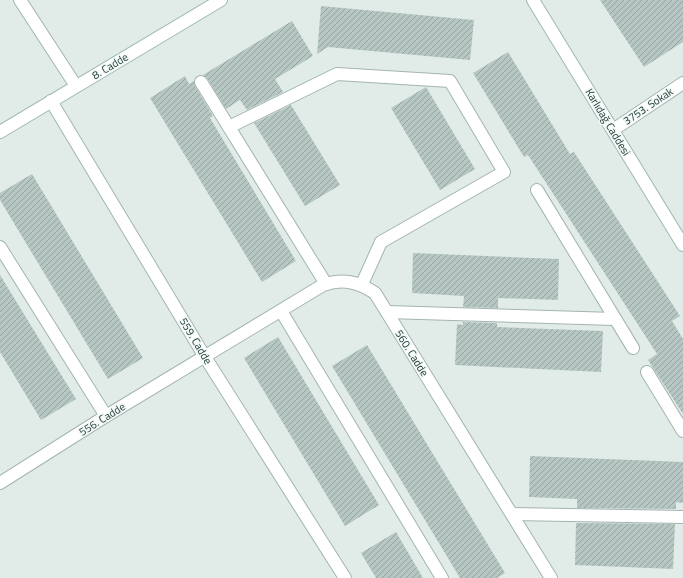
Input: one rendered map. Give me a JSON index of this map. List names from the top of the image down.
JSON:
{
  "streets": {
    "street": [
      "8. Cadde",
      "3753. Sokak",
      "Karlıdağ Caddesi",
      "559. Cadde",
      "560. Cadde",
      "556. Cadde"
    ]
  },
  "crossings": [
    ["8. Cadde", "559. Cadde"],
    ["3753. Sokak", "Karlıdağ Caddesi"],
    ["559. Cadde", "556. Cadde"]
  ]
}
